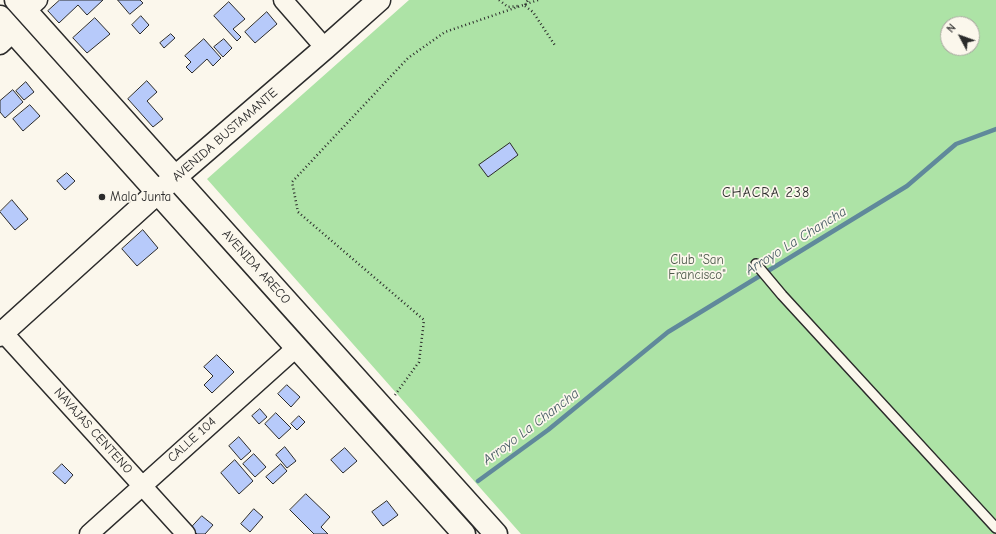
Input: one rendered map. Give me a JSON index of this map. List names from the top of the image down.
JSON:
{
  "streets": {
    "main road": ["AVENIDA BUSTAMANTE", "AVENIDA ARECO"],
    "street": ["NAVAJAS CENTENO", "CALLE 104"]
  },
  "crossings": [
    ["AVENIDA BUSTAMANTE", "AVENIDA ARECO"],
    ["AVENIDA BUSTAMANTE", "NAVAJAS CENTENO"],
    ["AVENIDA ARECO", "CALLE 104"],
    ["NAVAJAS CENTENO", "CALLE 104"]
  ],
  "districts": ["CHACRA 238"],
  "water": ["Arroyo La Chancha"],
  "parks": ["Club \"San Francisco\""],
  "places": ["Mala Junta"],
  "north": "top left"
}
